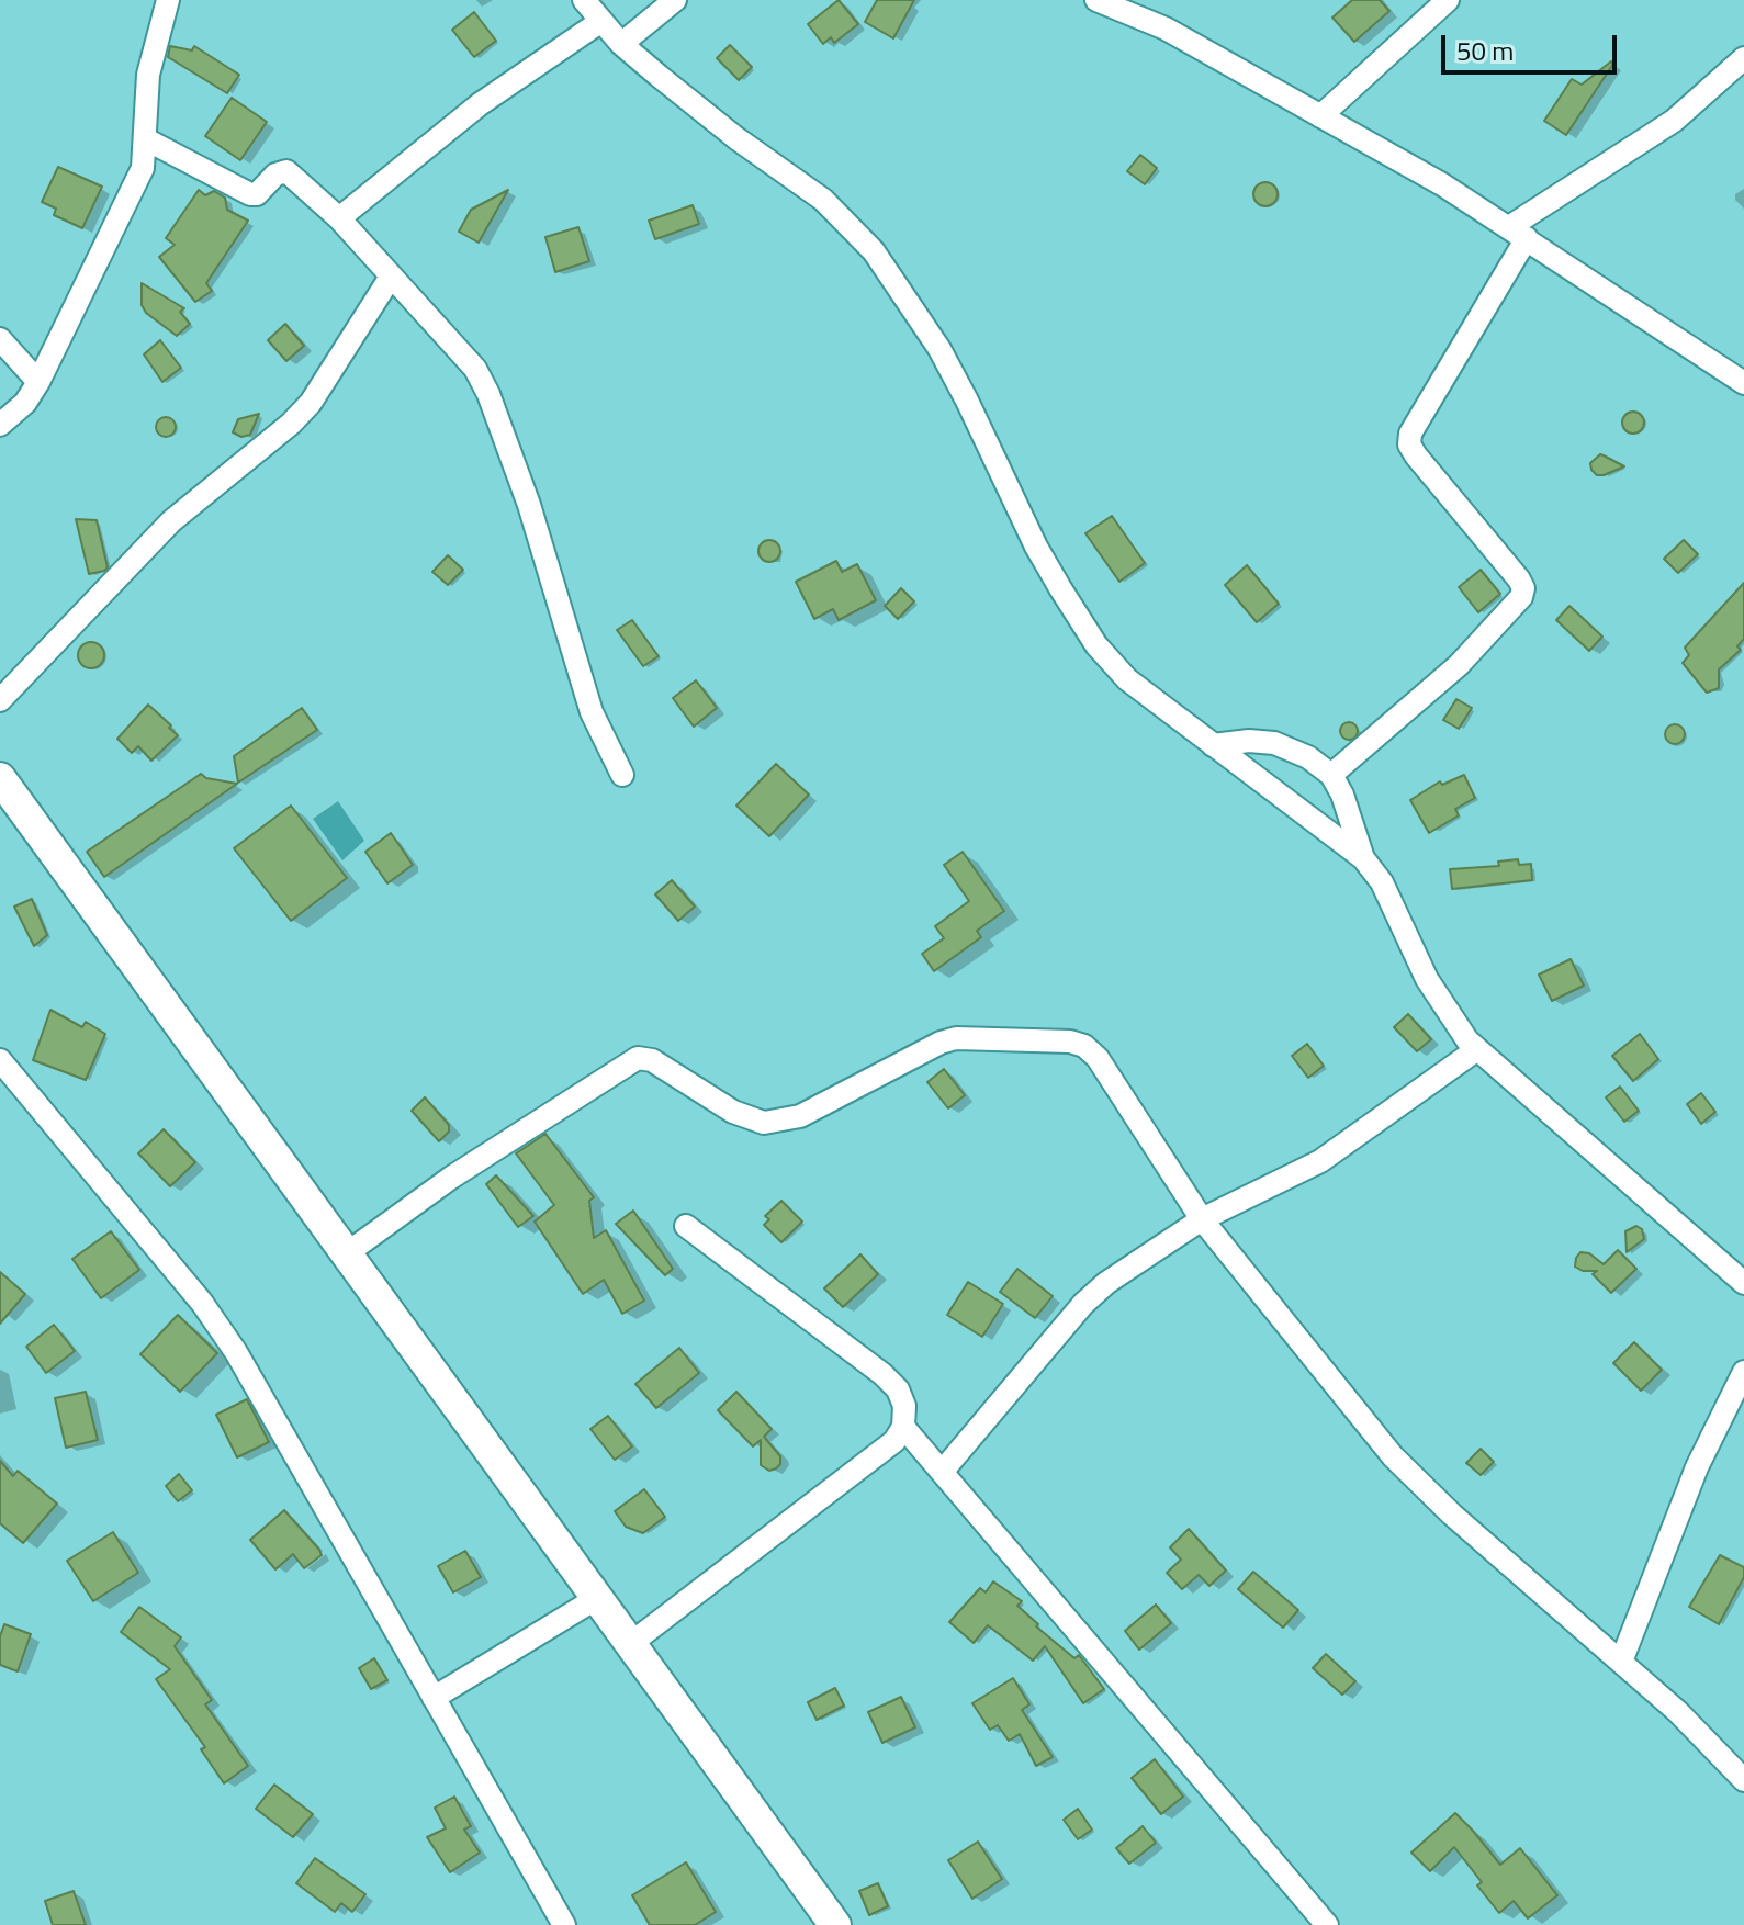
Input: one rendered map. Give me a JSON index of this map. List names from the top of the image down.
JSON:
{
  "scale_bar": "50 m"
}
